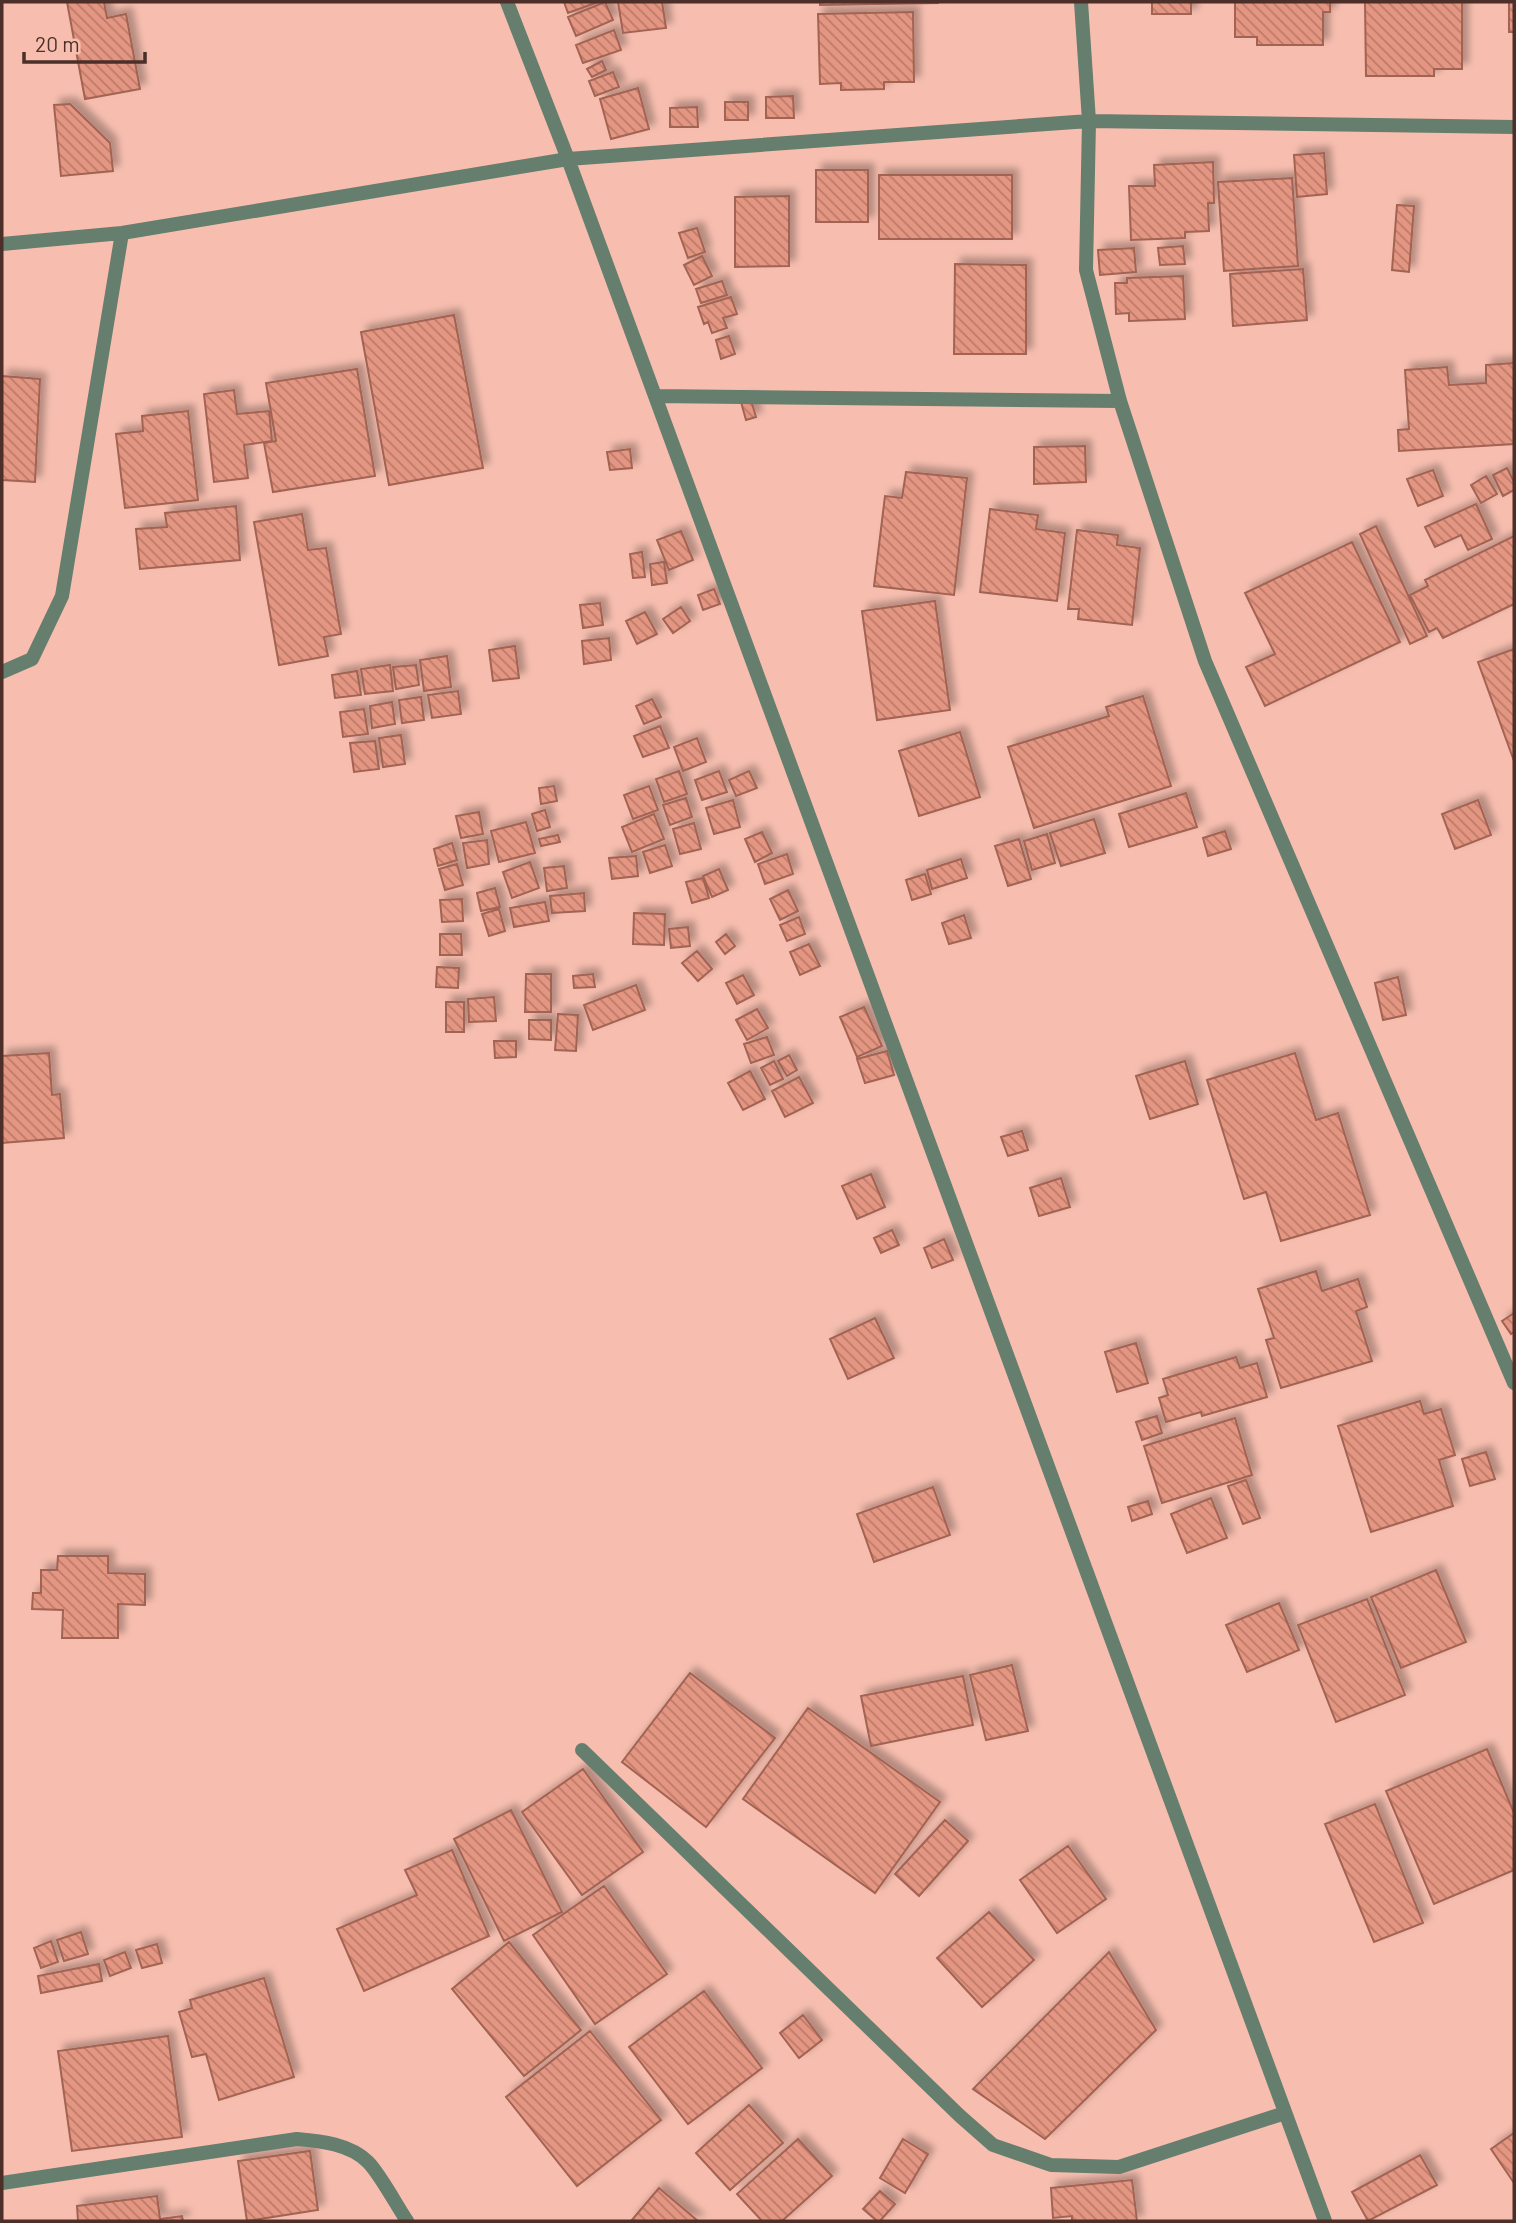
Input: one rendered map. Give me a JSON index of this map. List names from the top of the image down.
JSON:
{
  "scale_bar": "20 m"
}
